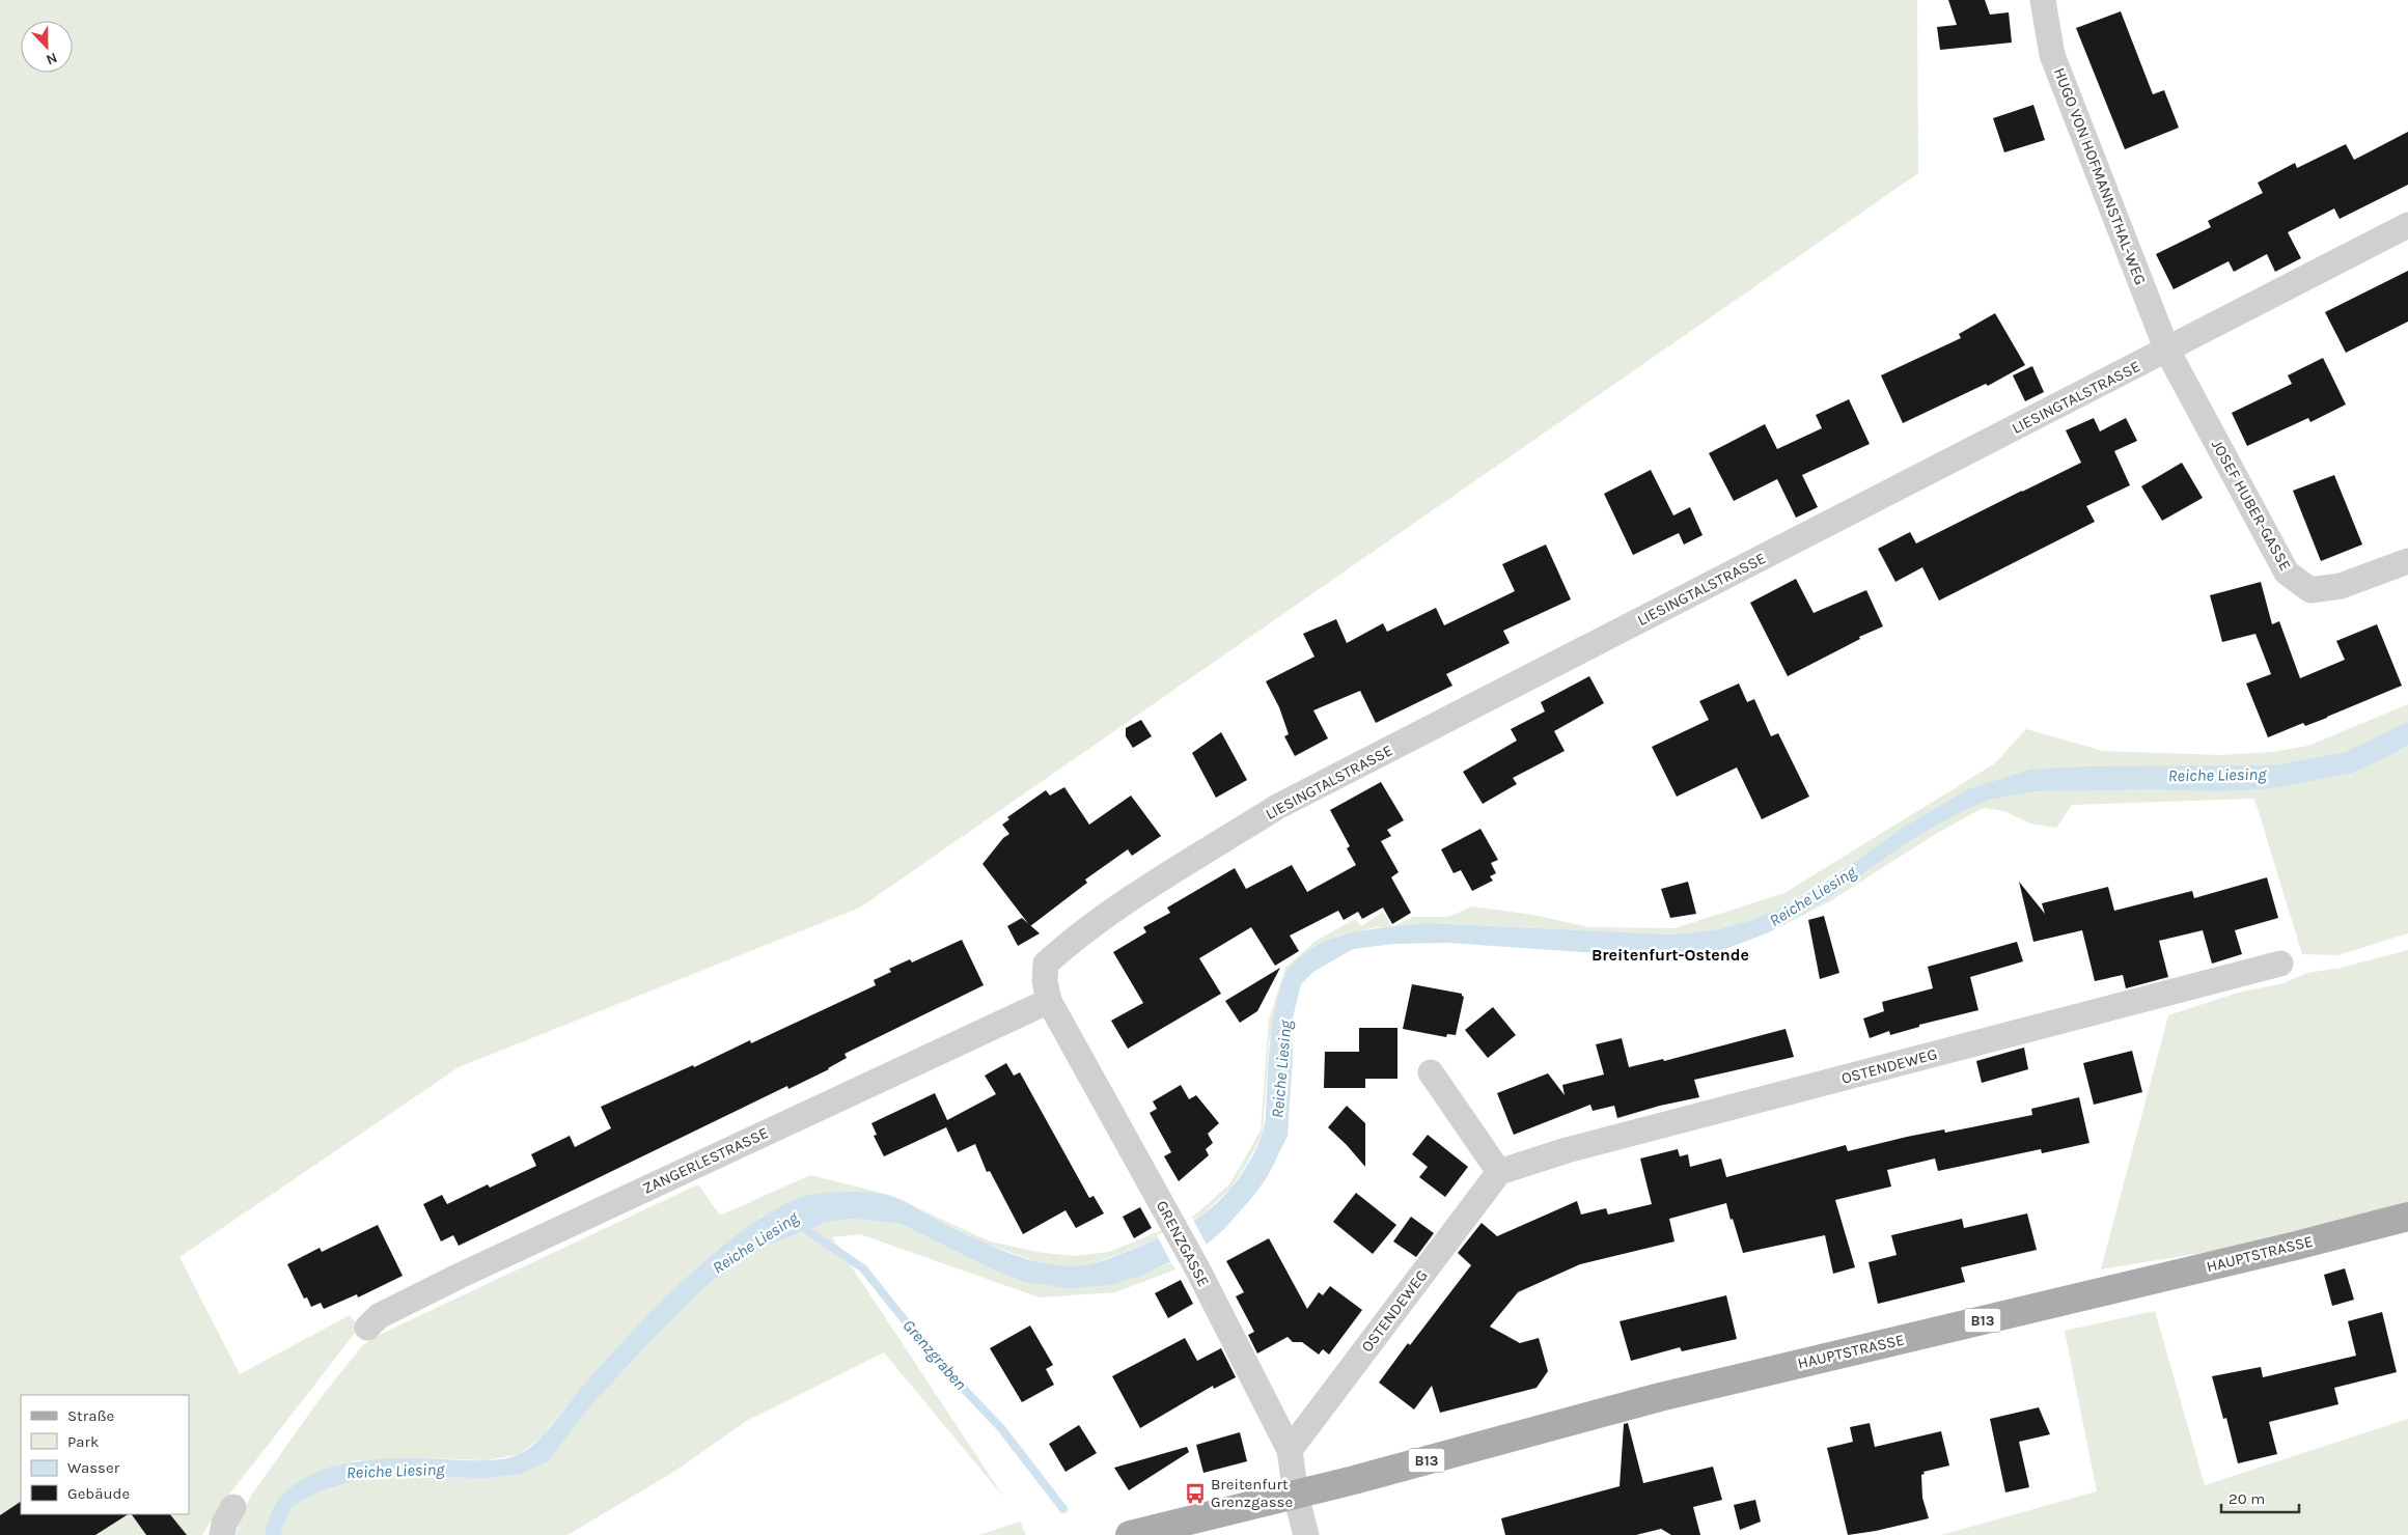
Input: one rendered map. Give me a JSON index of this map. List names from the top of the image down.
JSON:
{
  "streets": {
    "main road": ["HAUPTSTRASSE", "B13"],
    "street": [
      "HUGO VON HOFMANNSTHAL-WEG",
      "LIESINGTALSTRASSE",
      "JOSEF HUBER-GASSE",
      "OSTENDEWEG",
      "ZANGERLESTRASSE",
      "GRENZGASSE"
    ]
  },
  "crossings": [
    ["HUGO VON HOFMANNSTHAL-WEG", "LIESINGTALSTRASSE"],
    ["HUGO VON HOFMANNSTHAL-WEG", "JOSEF HUBER-GASSE"],
    ["LIESINGTALSTRASSE", "JOSEF HUBER-GASSE"],
    ["LIESINGTALSTRASSE", "ZANGERLESTRASSE"],
    ["LIESINGTALSTRASSE", "GRENZGASSE"],
    ["OSTENDEWEG", "GRENZGASSE"],
    ["ZANGERLESTRASSE", "GRENZGASSE"],
    ["GRENZGASSE", "HAUPTSTRASSE"]
  ],
  "districts": ["Breitenfurt-Ostende"],
  "water": ["Reiche Liesing", "Grenzgraben"],
  "places": {
    "bus stop": ["Breitenfurt Grenzgasse"]
  },
  "legend": [
    "Straße",
    "Park",
    "Wasser",
    "Gebäude"
  ],
  "scale_bar": "20 m",
  "north": "bottom"
}
